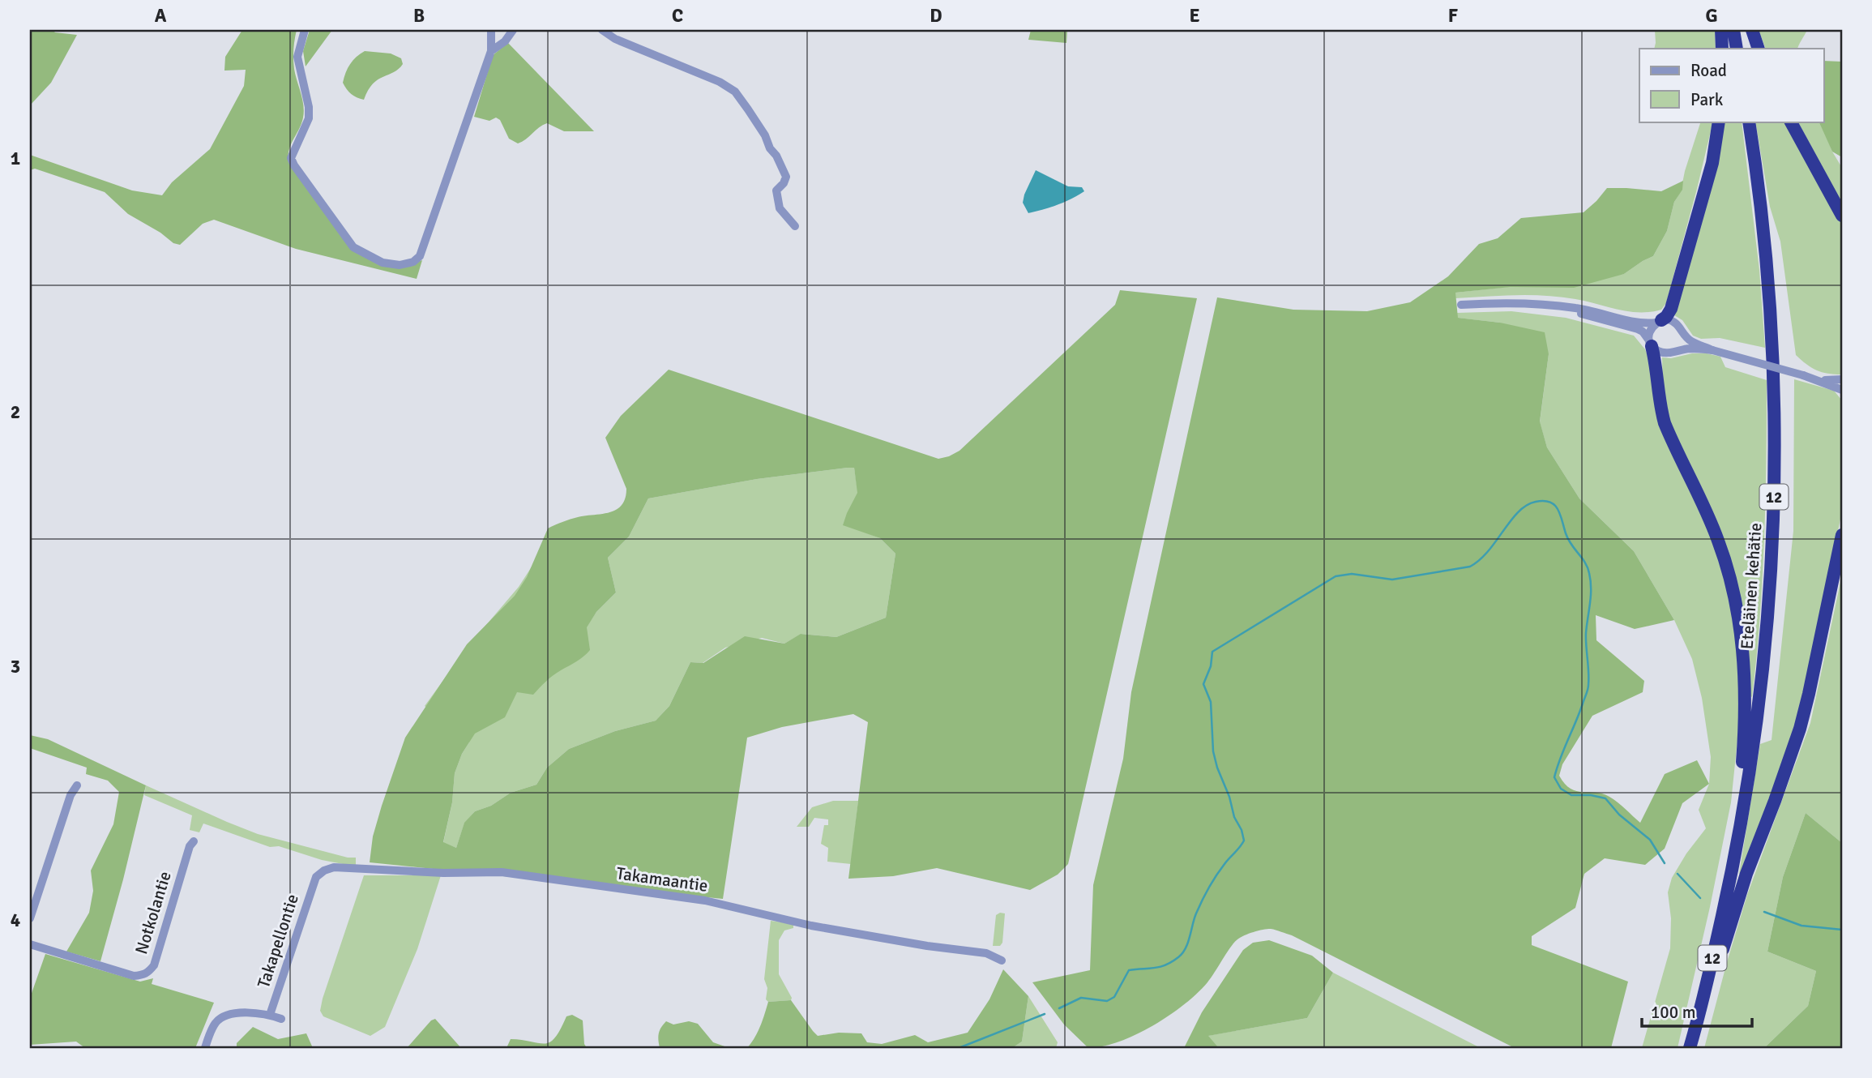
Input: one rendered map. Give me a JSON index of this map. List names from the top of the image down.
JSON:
{
  "streets": {
    "highway": ["12", "Eteläinen kehätie"],
    "street": ["Takamaantie", "Notkolantie", "Takapellontie"]
  },
  "crossings": [
    ["Takamaantie", "Takapellontie"]
  ],
  "legend": ["Road", "Park"],
  "scale_bar": "100 m",
  "grid": {
    "columns": [
      "A",
      "B",
      "C",
      "D",
      "E",
      "F",
      "G"
    ],
    "rows": [
      "1",
      "2",
      "3",
      "4"
    ]
  }
}
